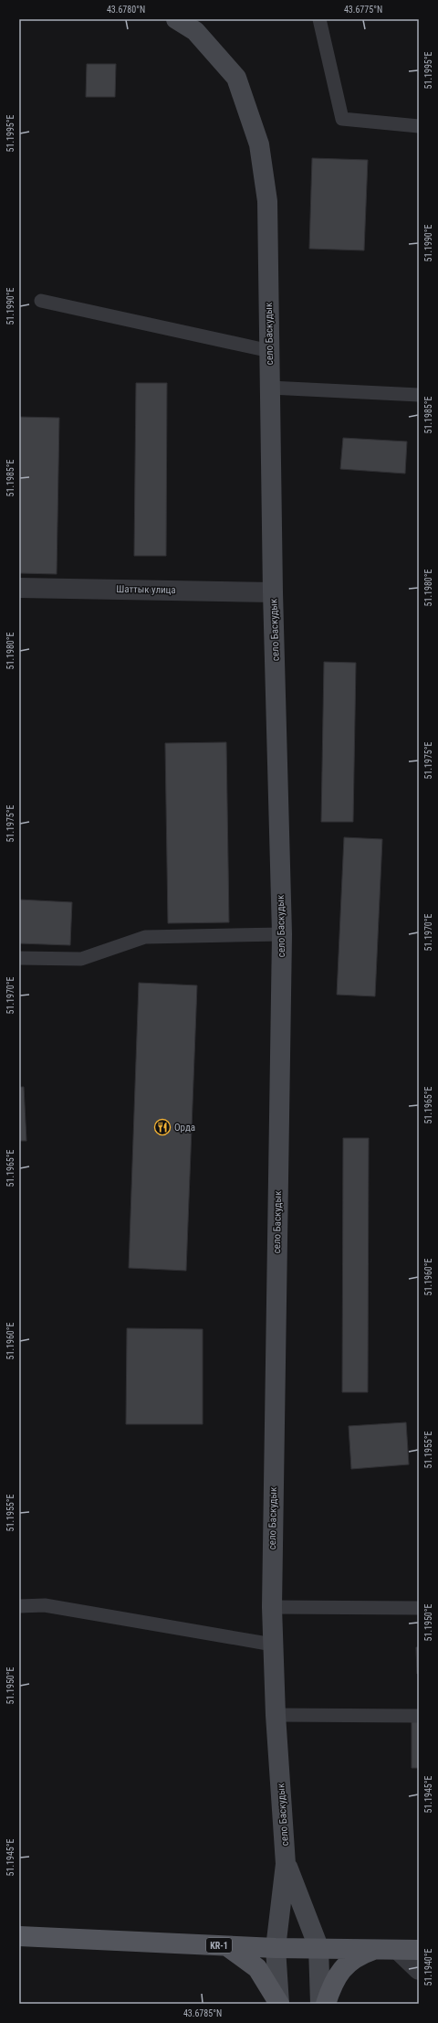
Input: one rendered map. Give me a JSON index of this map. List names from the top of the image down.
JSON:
{
  "streets": {
    "main road": ["KR-1"],
    "street": ["село Баскудык", "Шаттык улица"]
  },
  "crossings": [
    ["село Баскудык", "Шаттык улица"]
  ],
  "places": {
    "restaurant": ["Орда"]
  },
  "coordinates": [
    "43.6780°N",
    "43.6775°N",
    "51.1995°E",
    "51.1990°E",
    "51.1985°E",
    "51.1980°E",
    "51.1975°E",
    "51.1970°E",
    "51.1965°E",
    "51.1960°E",
    "51.1955°E",
    "51.1950°E",
    "51.1945°E",
    "51.1940°E",
    "43.6785°N"
  ]
}
